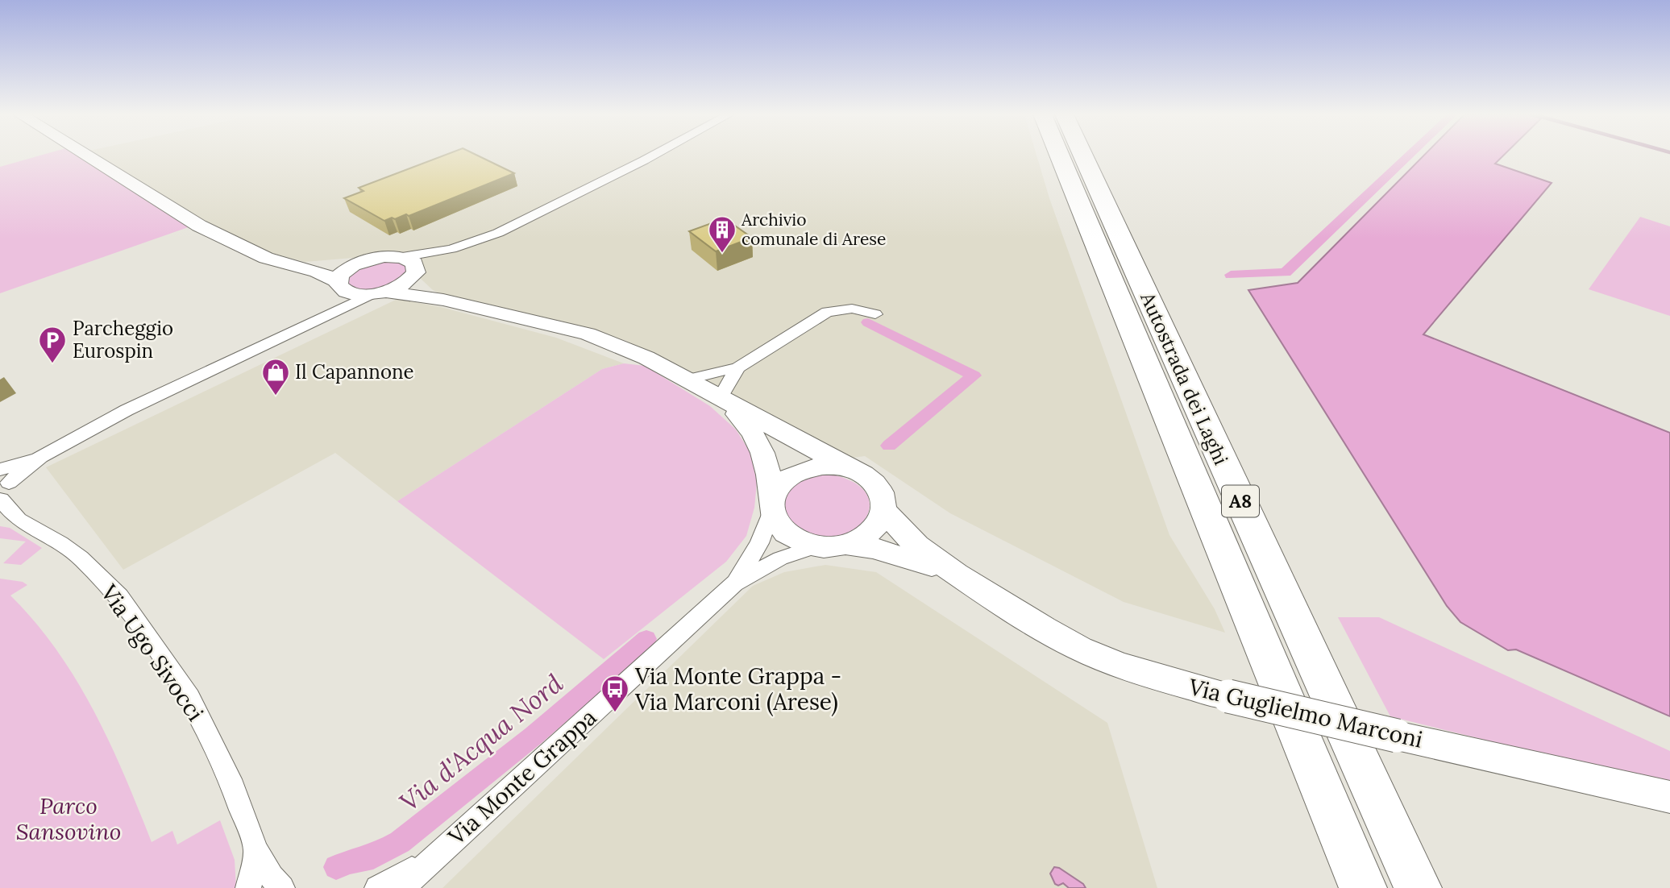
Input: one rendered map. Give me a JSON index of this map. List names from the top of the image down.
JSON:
{
  "streets": {
    "highway": ["Autostrada dei Laghi", "A8"],
    "street": ["Via Ugo Sivocci", "Via Guglielmo Marconi", "Via Monte Grappa"]
  },
  "crossings": [
    ["Via Guglielmo Marconi", "Via Monte Grappa"]
  ],
  "water": ["Via d'Acqua Nord"],
  "parks": ["Parco Sansovino"],
  "places": {
    "building": ["Archivio comunale di Arese"],
    "parking": ["Parcheggio Eurospin"],
    "shop": ["Il Capannone"],
    "bus stop": ["Via Monte Grappa - Via Marconi (Arese)"]
  }
}
